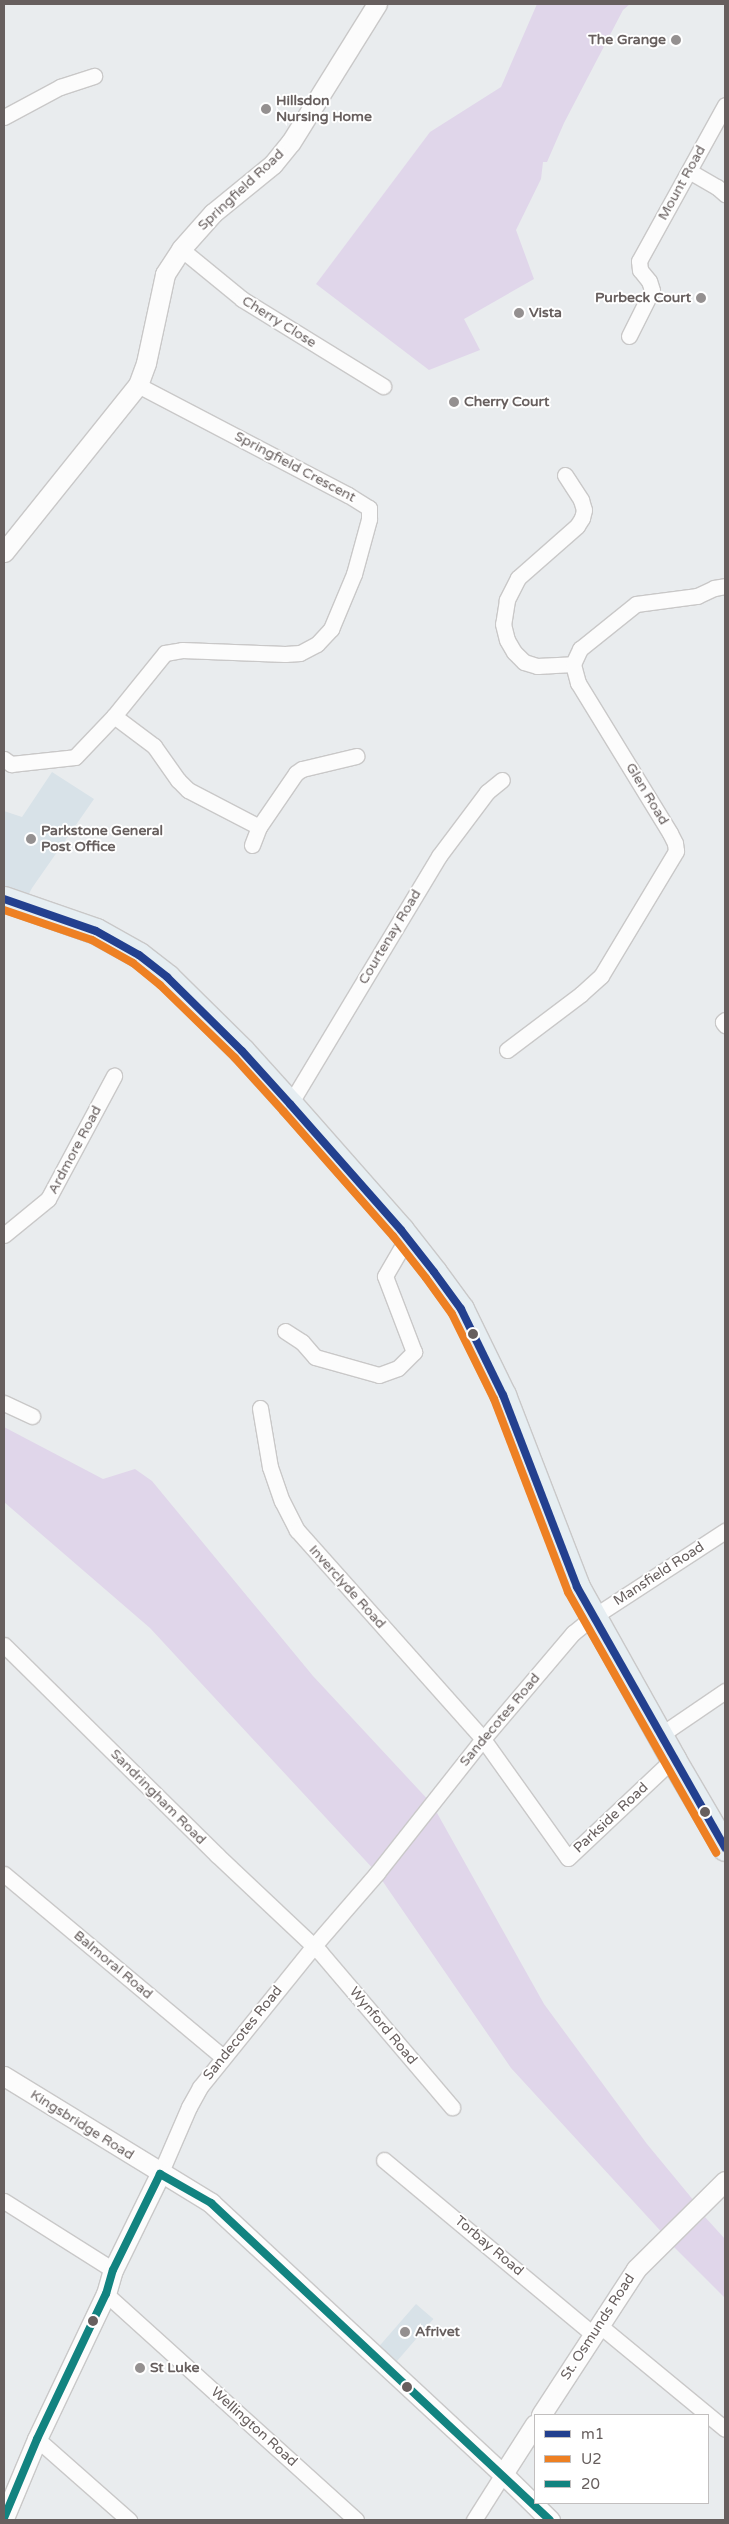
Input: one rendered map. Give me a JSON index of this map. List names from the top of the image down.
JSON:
{
  "streets": {
    "street": [
      "Mount Road",
      "Springfield Road",
      "Cherry Close",
      "Springfield Crescent",
      "Glen Road",
      "Courtenay Road",
      "Ardmore Road",
      "Mansfield Road",
      "Inverclyde Road",
      "Sandecotes Road",
      "Sandringham Road",
      "Parkside Road",
      "Balmoral Road",
      "Wynford Road",
      "Kingsbridge Road",
      "Torbay Road",
      "St. Osmunds Road",
      "Wellington Road"
    ]
  },
  "crossings": [
    ["Springfield Road", "Cherry Close"],
    ["Springfield Road", "Springfield Crescent"],
    ["Mansfield Road", "Sandecotes Road"],
    ["Inverclyde Road", "Sandecotes Road"],
    ["Inverclyde Road", "Parkside Road"],
    ["Sandecotes Road", "Sandringham Road"],
    ["Sandecotes Road", "Parkside Road"],
    ["Sandecotes Road", "Balmoral Road"],
    ["Sandecotes Road", "Wynford Road"],
    ["Sandecotes Road", "Kingsbridge Road"],
    ["Sandecotes Road", "Wellington Road"],
    ["Sandringham Road", "Wynford Road"],
    ["Torbay Road", "St. Osmunds Road"]
  ],
  "places": [
    "The Grange",
    "Hillsdon Nursing Home",
    "Purbeck Court",
    "Vista",
    "Cherry Court",
    "Parkstone General Post Office",
    "Afrivet",
    "St Luke"
  ],
  "lines": ["transit line m1", "transit line U2", "transit line 20"],
  "legend": ["m1", "U2", "20"]
}
